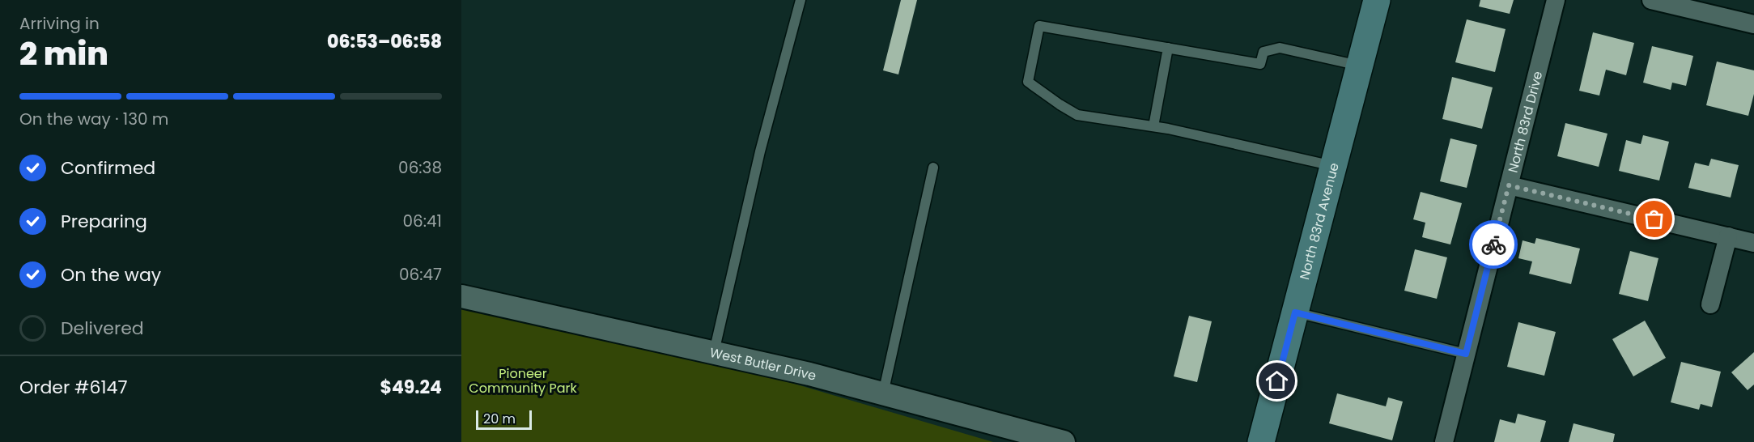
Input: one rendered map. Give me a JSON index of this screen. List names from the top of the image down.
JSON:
{
  "streets": {
    "main road": ["North 83rd Avenue"],
    "street": ["North 83rd Drive", "West Butler Drive"]
  },
  "parks": ["Pioneer Community Park"],
  "scale_bar": "20 m",
  "page": {
    "heading": ["2 min", "Arriving in", "06:53–06:58"],
    "panel": ["Order #6147", "$49.24"],
    "bar": "On the way · 130 m",
    "list": [
      ["Confirmed", "06:38"],
      ["Preparing", "06:41"],
      ["On the way", "06:47"],
      "Delivered"
    ],
    "scale": "20 m"
  }
}
